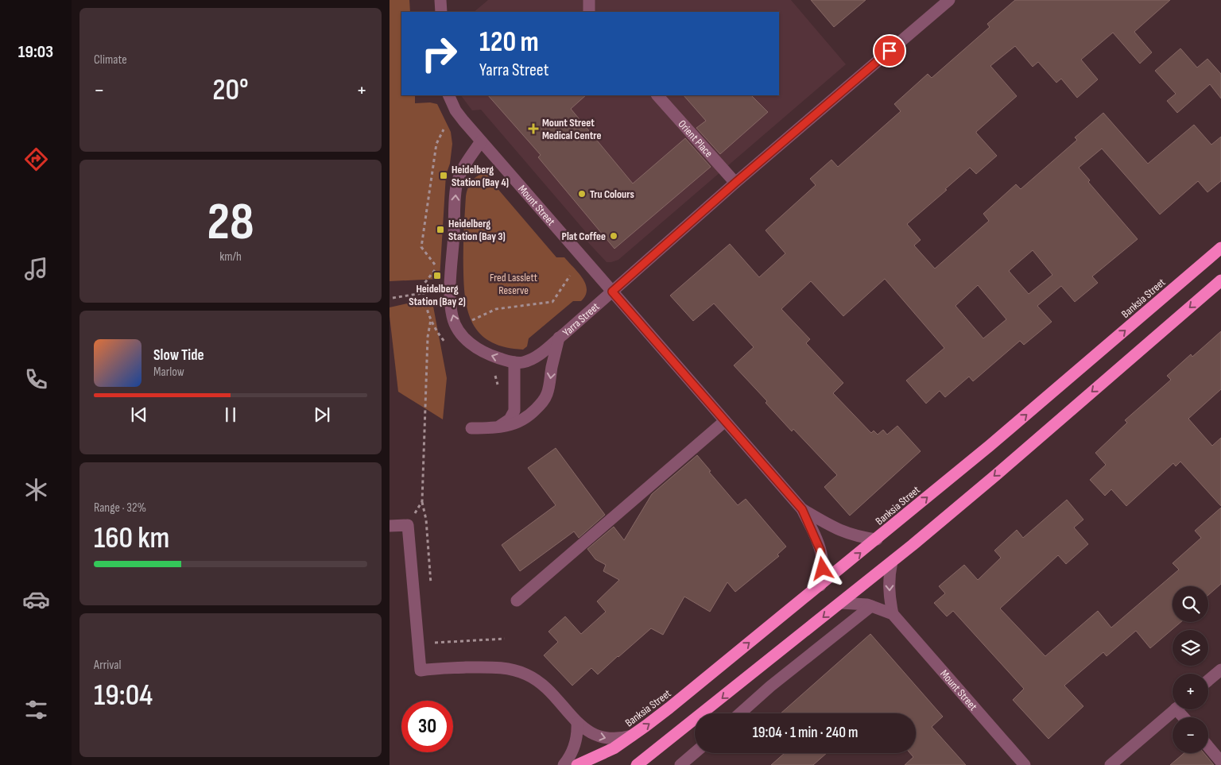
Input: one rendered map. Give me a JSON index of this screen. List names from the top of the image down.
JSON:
{
  "streets": {
    "highway": ["Banksia Street"],
    "street": ["Orient Place", "Mount Street", "Yarra Street"]
  },
  "crossings": [
    ["Orient Place", "Yarra Street"],
    ["Mount Street", "Banksia Street"],
    ["Mount Street", "Yarra Street"]
  ],
  "parks": ["Fred Lasslett Reserve"],
  "places": {
    "health": ["Mount Street Medical Centre"],
    "transit": ["Heidelberg Station (Bay 4)", "Heidelberg Station (Bay 3)", "Heidelberg Station (Bay 2)"],
    "other": ["Tru Colours", "Plat Coffee"]
  },
  "page": {
    "tabs": "19:03",
    "tile": [
      "Climate",
      ["28", "km/h"],
      ["Range · 32%", "160 km"],
      ["Arrival", "19:04"]
    ],
    "turn": ["120 m", "Yarra Street"],
    "heat": ["−", "20°", "+"],
    "song": ["Slow Tide", "Marlow"],
    "map_buttons": ["+", "−"],
    "limit": "30",
    "trip": "19:04 · 1 min · 240 m"
  }
}
